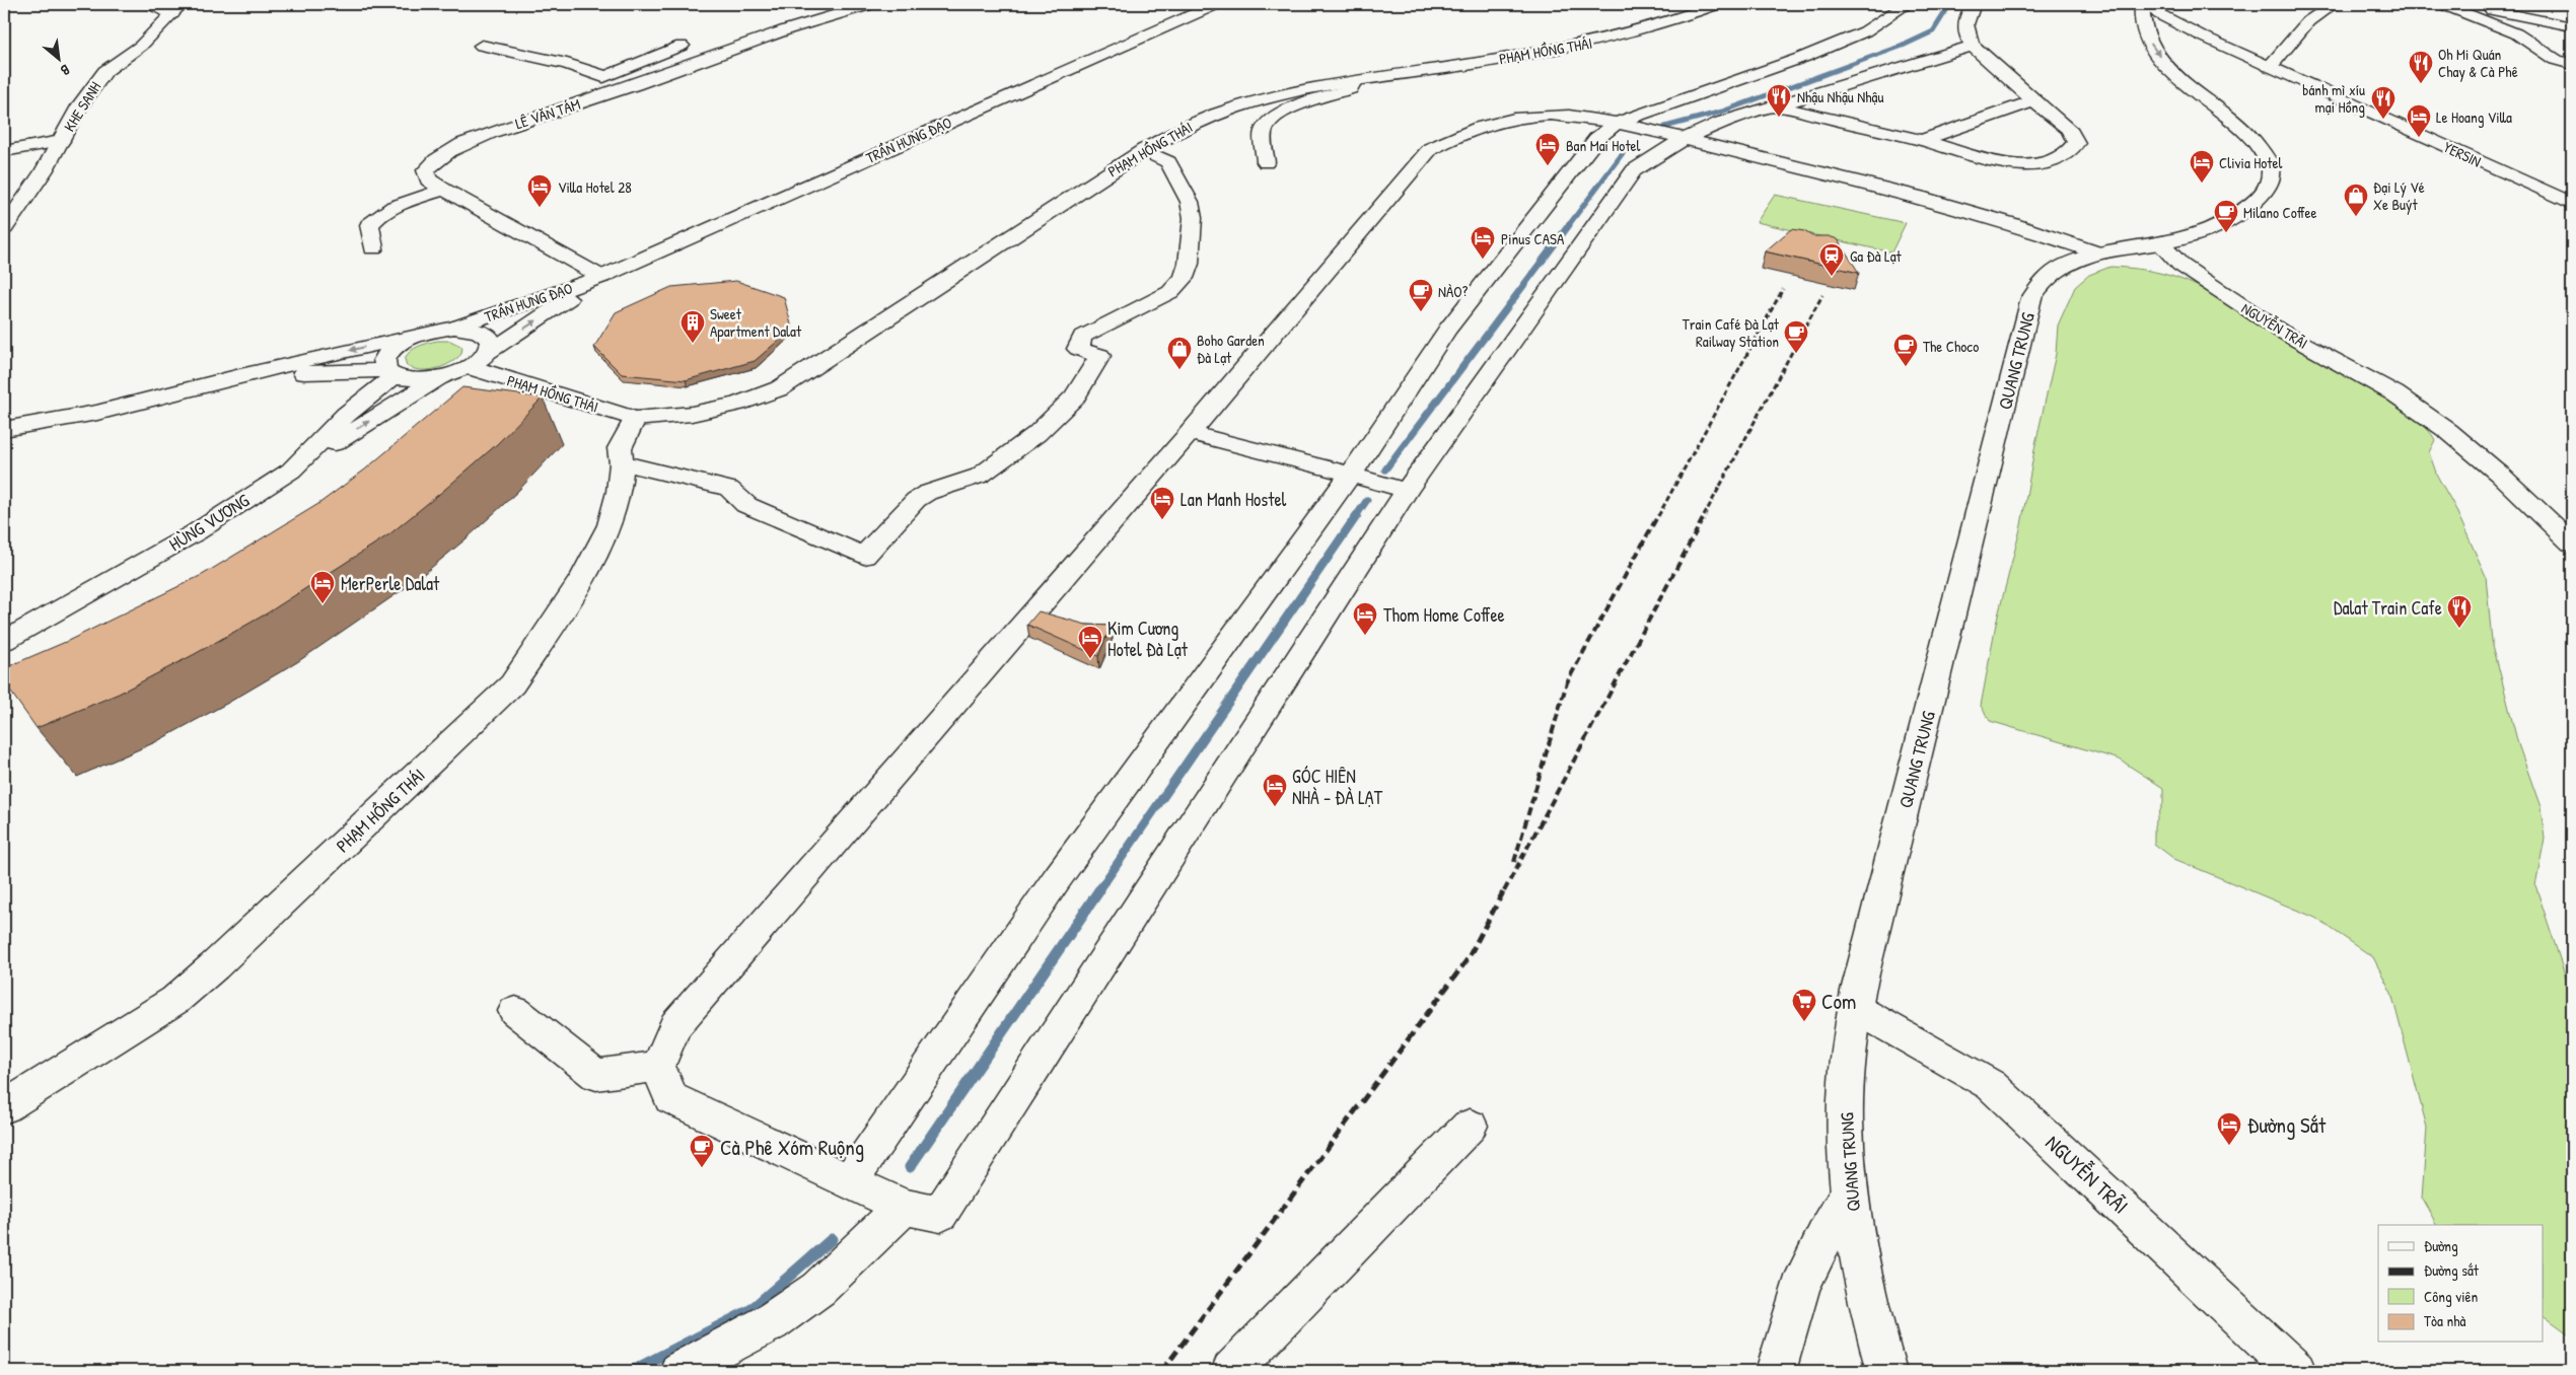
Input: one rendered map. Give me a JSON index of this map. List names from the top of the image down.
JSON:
{
  "streets": {
    "main road": [
      "PHẠM HỒNG THÁI",
      "KHE SANH",
      "LÊ VĂN TÁM",
      "TRẦN HƯNG ĐẠO",
      "YERSIN",
      "NGUYỄN TRÃI",
      "QUANG TRUNG",
      "HÙNG VƯƠNG"
    ]
  },
  "crossings": [
    ["PHẠM HỒNG THÁI", "TRẦN HƯNG ĐẠO"],
    ["LÊ VĂN TÁM", "TRẦN HƯNG ĐẠO"],
    ["NGUYỄN TRÃI", "QUANG TRUNG"]
  ],
  "places": {
    "restaurant": [
      "Oh Mi Quán Chay & Cà Phê",
      "Nhậu Nhậu Nhậu",
      "bánh mì xíu mại Hồng",
      "Dalat Train Cafe"
    ],
    "hotel": [
      "Le Hoang Villa",
      "Ban Mai Hotel",
      "Clivia Hotel",
      "Villa Hotel 28",
      "Pinus CASA",
      "Lan Manh Hostel",
      "MerPerle Dalat",
      "Thom Home Coffee",
      "Kim Cương Hotel Đà Lạt",
      "GÓC HIÊN NHÀ - ĐÀ LẠT",
      "Đường Sắt"
    ],
    "shop": ["Đại Lý Vé Xe Buýt", "Boho Garden Đà Lạt"],
    "cafe": [
      "Milano Coffee",
      "NÀO?",
      "Train Café Đà Lạt Railway Station",
      "The Choco",
      "Cà Phê Xóm Ruộng"
    ],
    "station": ["Ga Đà Lạt"],
    "building": ["Sweet Apartment Dalat"],
    "supermarket": ["Com"]
  },
  "legend": [
    "Đường",
    "Đường sắt",
    "Công viên",
    "Tòa nhà"
  ],
  "north": "bottom right"
}
